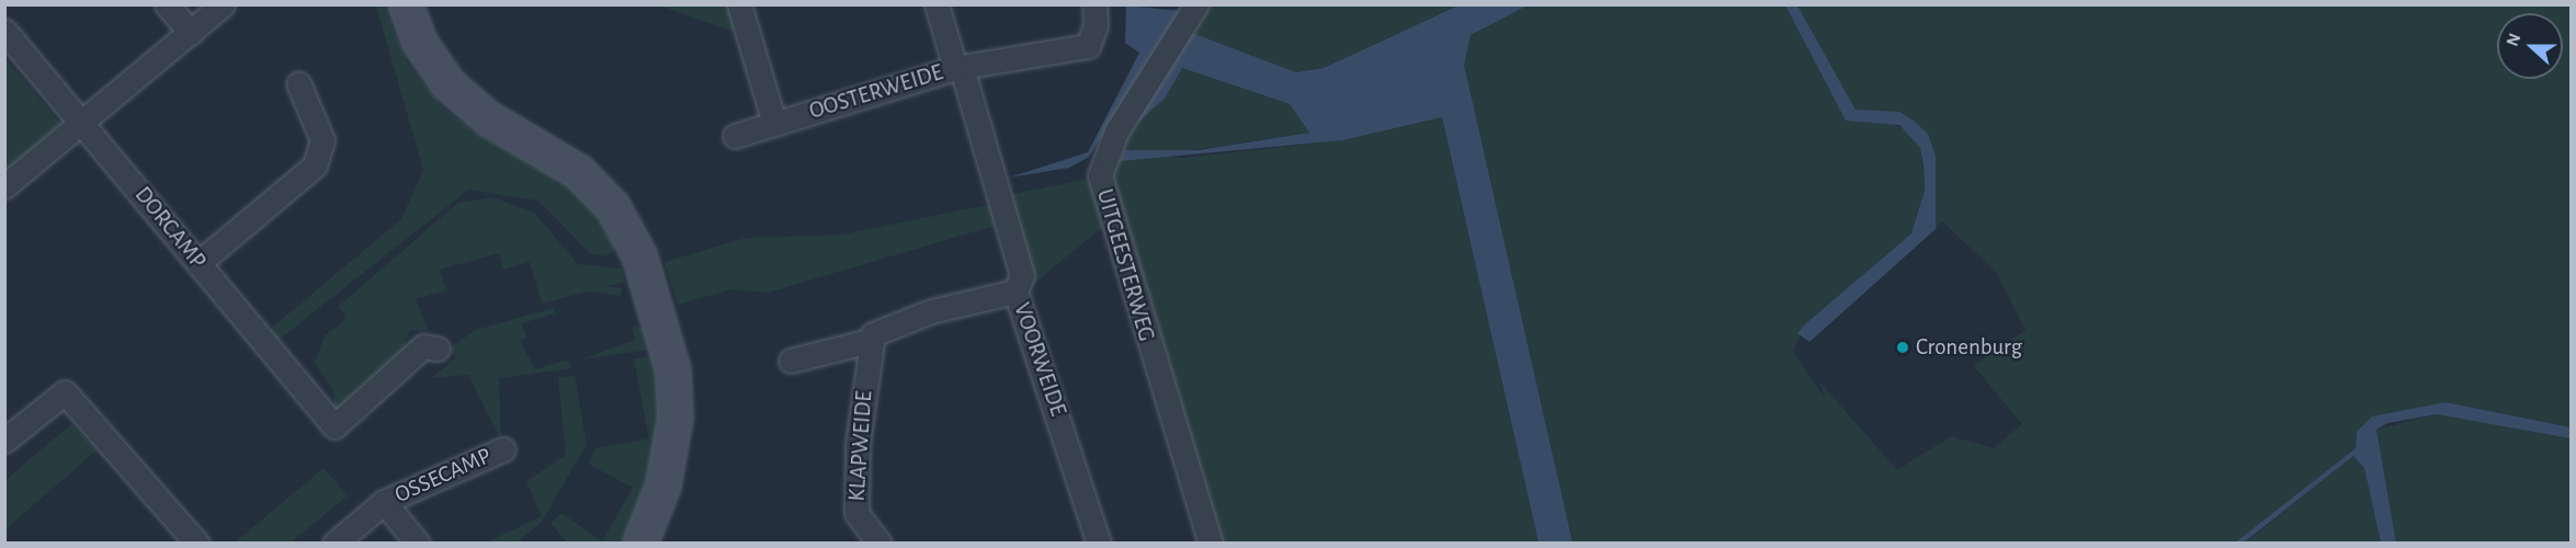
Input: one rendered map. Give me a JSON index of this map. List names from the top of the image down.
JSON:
{
  "streets": {
    "street": [
      "OOSTERWEIDE",
      "DORCAMP",
      "UITGEESTERWEG",
      "VOORWEIDE",
      "KLAPWEIDE",
      "OSSECAMP"
    ]
  },
  "crossings": [
    ["VOORWEIDE", "KLAPWEIDE"]
  ],
  "places": ["Cronenburg"],
  "north": "left"
}
